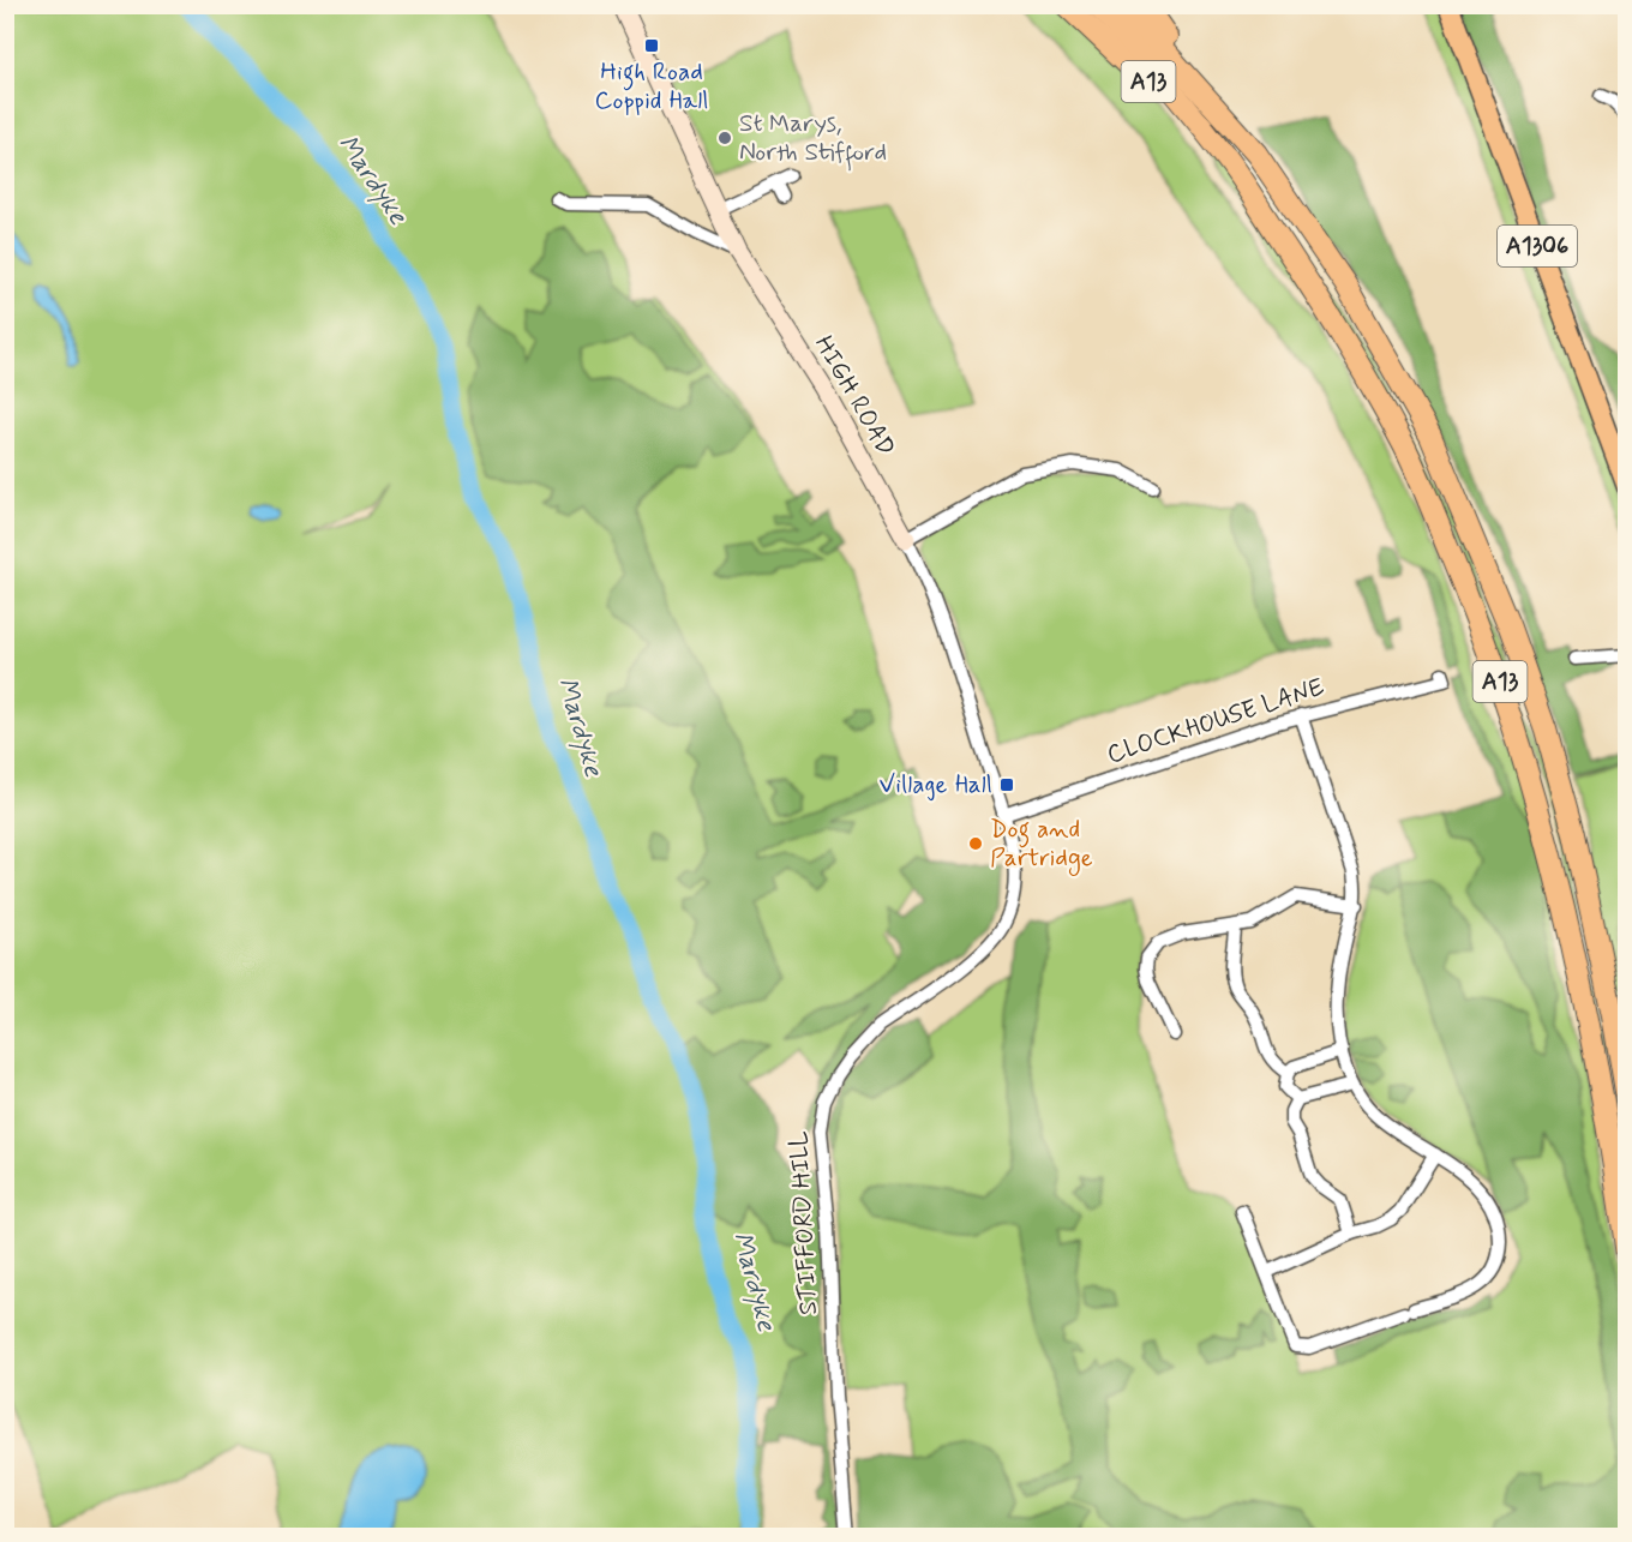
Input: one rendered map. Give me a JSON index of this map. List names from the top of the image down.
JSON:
{
  "streets": {
    "highway": ["A13"],
    "main road": ["A1306"],
    "street": ["HIGH ROAD", "CLOCKHOUSE LANE", "STIFFORD HILL"]
  },
  "crossings": [
    ["HIGH ROAD", "CLOCKHOUSE LANE"],
    ["HIGH ROAD", "STIFFORD HILL"],
    ["CLOCKHOUSE LANE", "STIFFORD HILL"]
  ],
  "water": ["Mardyke"],
  "places": {
    "transit": ["High Road Coppid Hall", "Village Hall"],
    "other": ["St Marys, North Stifford", "Dog and Partridge"]
  }
}
